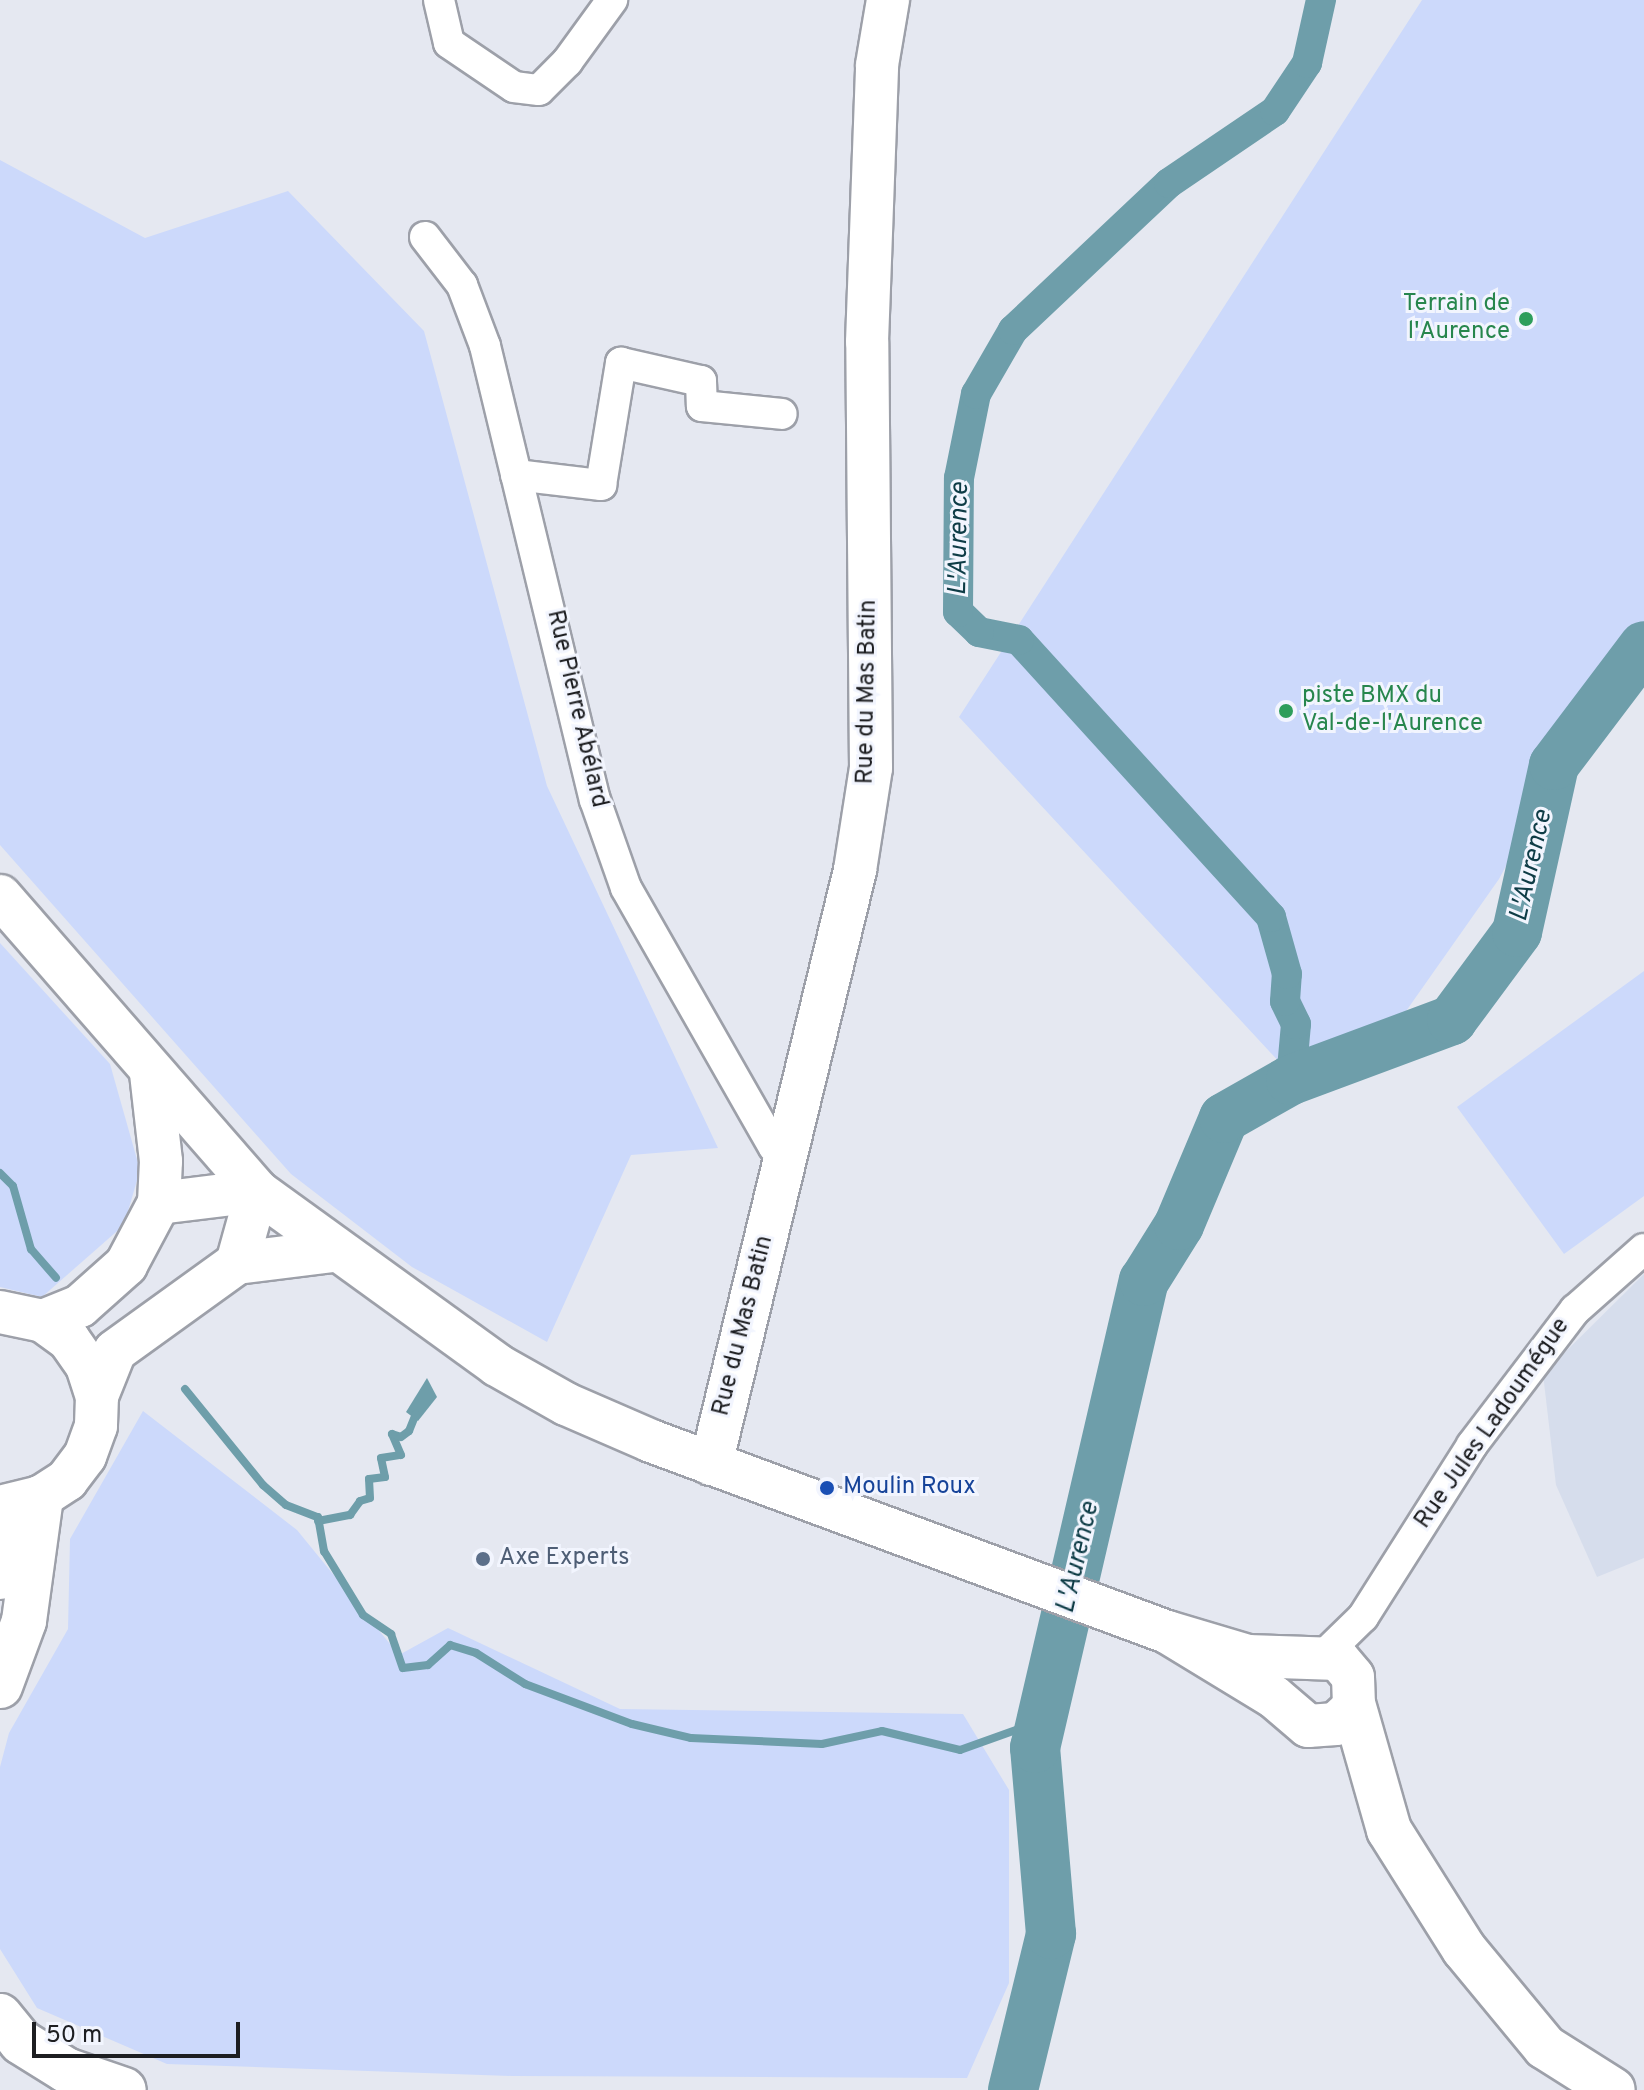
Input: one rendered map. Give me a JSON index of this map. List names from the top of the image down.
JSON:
{
  "streets": {
    "street": ["Rue du Mas Batin", "Rue Pierre Abélard", "Rue Jules Ladoumégue"]
  },
  "crossings": [
    ["Rue du Mas Batin", "Rue Pierre Abélard"]
  ],
  "water": ["L'Aurence"],
  "places": [
    "Terrain de l'Aurence",
    "piste BMX du Val-de-l'Aurence",
    "Moulin Roux",
    "Axe Experts"
  ],
  "scale_bar": "50 m"
}
